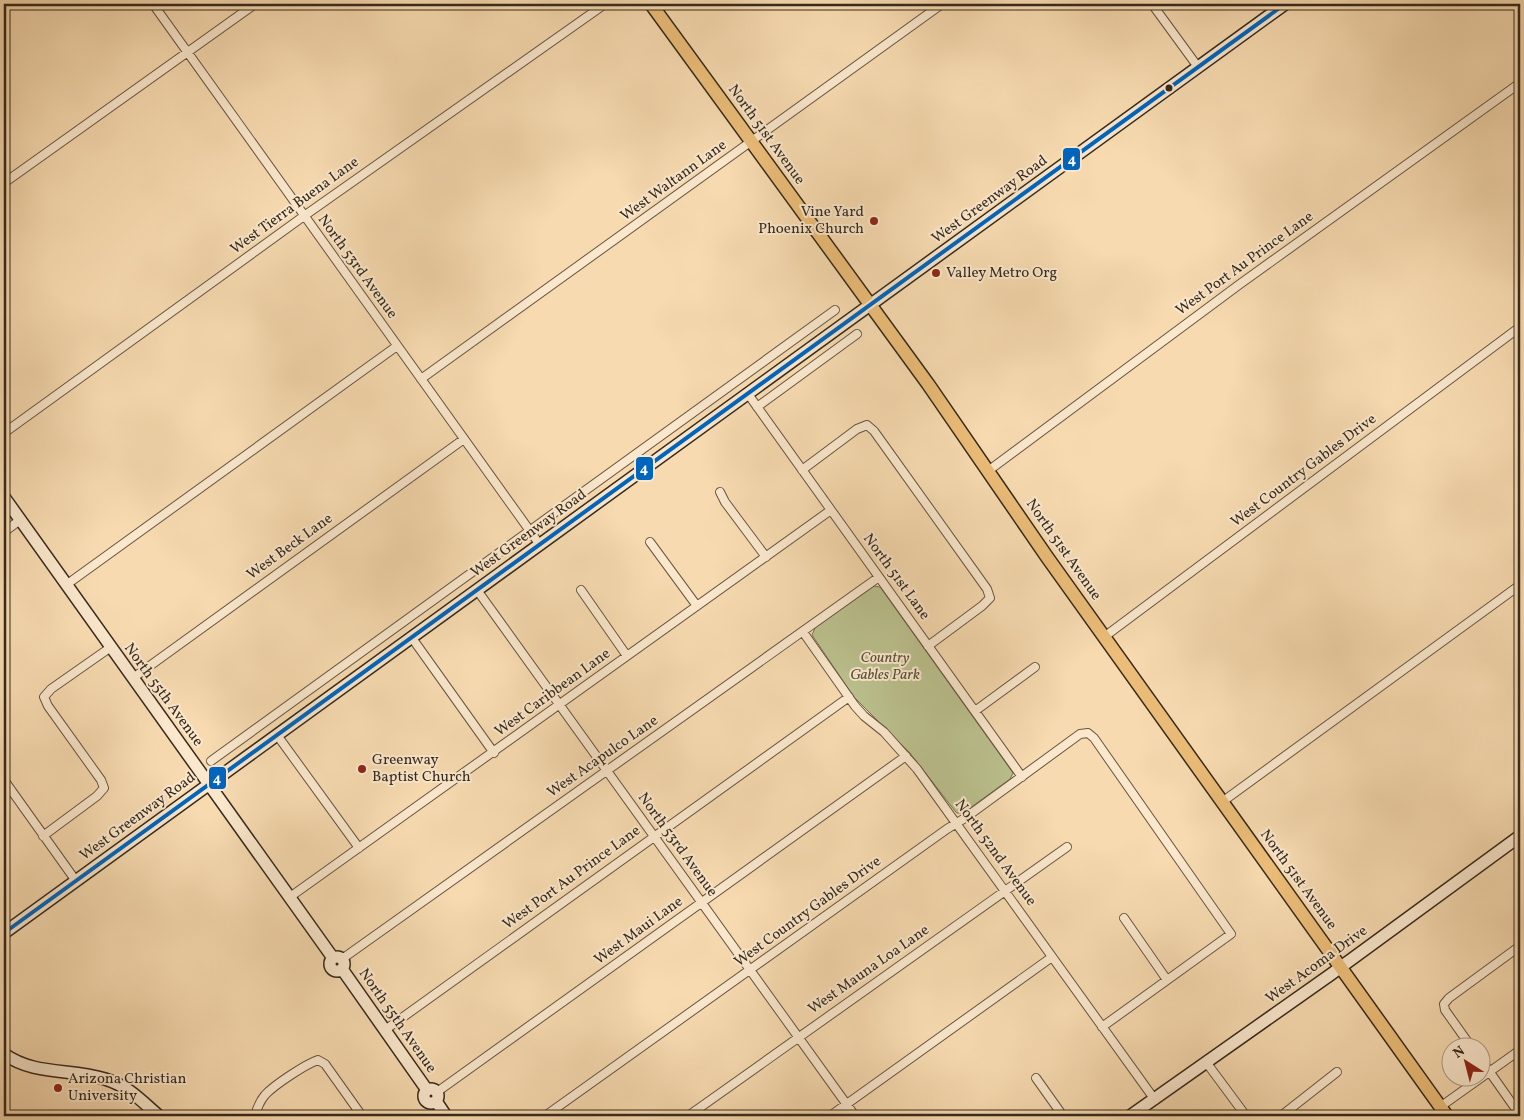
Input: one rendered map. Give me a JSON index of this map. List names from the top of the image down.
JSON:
{
  "streets": {
    "main road": [
      "North 51st Avenue",
      "West Greenway Road",
      "North 55th Avenue",
      "West Acoma Drive"
    ],
    "street": [
      "West Waltann Lane",
      "West Tierra Buena Lane",
      "West Port Au Prince Lane",
      "North 53rd Avenue",
      "West Country Gables Drive",
      "West Beck Lane",
      "North 51st Lane",
      "West Caribbean Lane",
      "West Acapulco Lane",
      "North 52nd Avenue",
      "West Maui Lane",
      "West Mauna Loa Lane"
    ]
  },
  "crossings": [
    ["North 51st Avenue", "West Waltann Lane"],
    ["North 51st Avenue", "West Greenway Road"],
    ["North 51st Avenue", "West Port Au Prince Lane"],
    ["North 51st Avenue", "West Country Gables Drive"],
    ["North 51st Avenue", "West Acoma Drive"],
    ["West Waltann Lane", "North 53rd Avenue"],
    ["West Greenway Road", "North 53rd Avenue"],
    ["West Greenway Road", "North 51st Lane"],
    ["West Greenway Road", "North 55th Avenue"],
    ["West Tierra Buena Lane", "North 53rd Avenue"],
    ["West Port Au Prince Lane", "North 53rd Avenue"],
    ["West Port Au Prince Lane", "North 55th Avenue"],
    ["West Port Au Prince Lane", "North 52nd Avenue"],
    ["North 53rd Avenue", "West Country Gables Drive"],
    ["North 53rd Avenue", "West Beck Lane"],
    ["North 53rd Avenue", "West Caribbean Lane"],
    ["North 53rd Avenue", "West Acapulco Lane"],
    ["North 53rd Avenue", "West Maui Lane"],
    ["North 53rd Avenue", "West Mauna Loa Lane"],
    ["West Country Gables Drive", "North 51st Lane"],
    ["West Country Gables Drive", "North 52nd Avenue"],
    ["West Beck Lane", "North 55th Avenue"],
    ["North 51st Lane", "West Caribbean Lane"],
    ["North 51st Lane", "West Acapulco Lane"],
    ["West Caribbean Lane", "North 55th Avenue"],
    ["North 55th Avenue", "West Acapulco Lane"],
    ["North 55th Avenue", "West Maui Lane"],
    ["West Acapulco Lane", "North 52nd Avenue"],
    ["North 52nd Avenue", "West Maui Lane"],
    ["North 52nd Avenue", "West Acoma Drive"],
    ["North 52nd Avenue", "West Mauna Loa Lane"]
  ],
  "parks": ["Country Gables Park"],
  "places": [
    "Vine Yard Phoenix Church",
    "Valley Metro Org",
    "Greenway Baptist Church",
    "Arizona Christian University"
  ],
  "lines": ["transit line 4"],
  "north": "top left"
}
